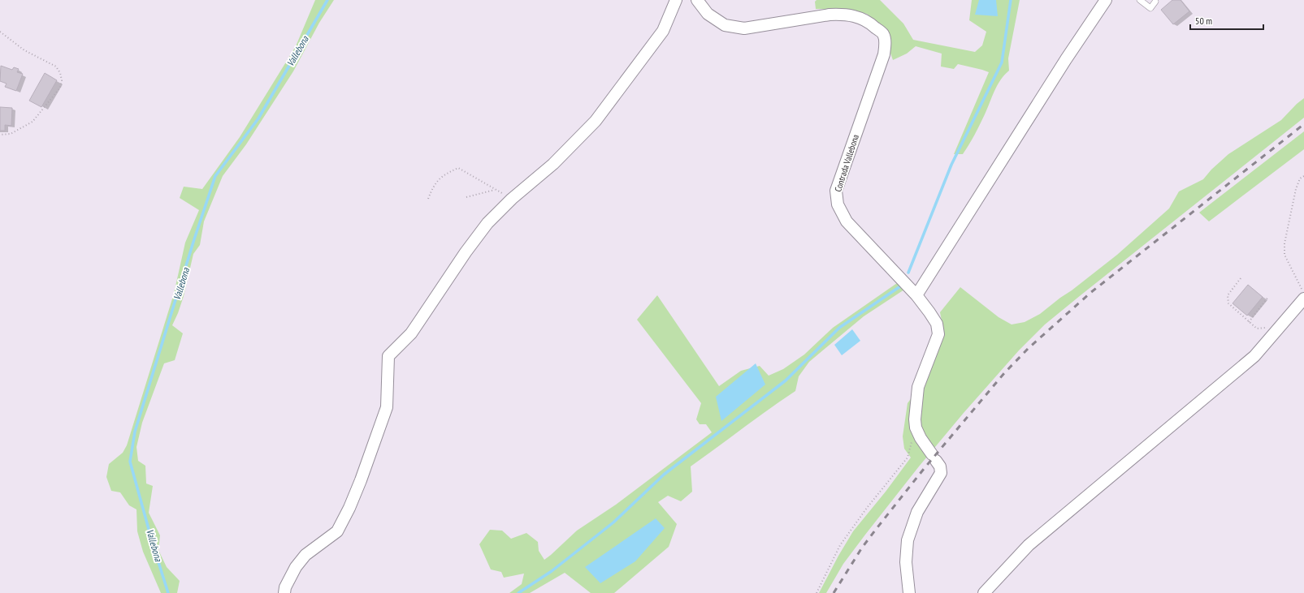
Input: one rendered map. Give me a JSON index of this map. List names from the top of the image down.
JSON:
{
  "streets": {
    "street": ["Contrada Vallebona"]
  },
  "water": ["Vallebona"],
  "scale_bar": "50 m"
}
